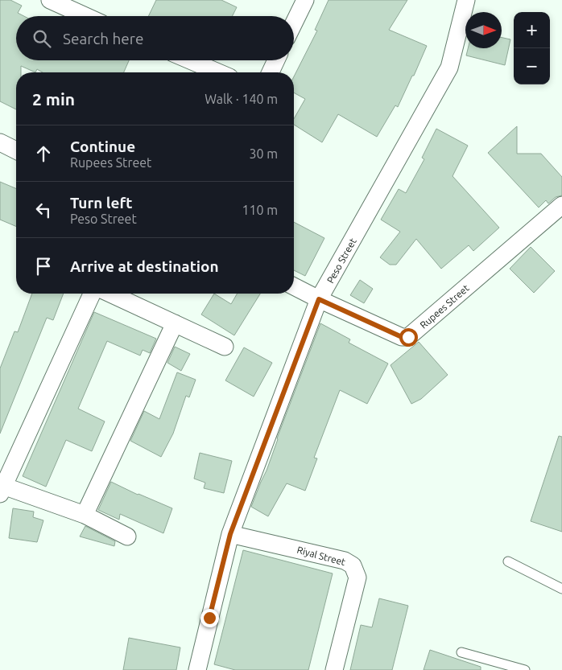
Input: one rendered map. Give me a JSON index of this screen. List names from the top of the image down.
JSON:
{
  "streets": {
    "street": ["Peso Street", "Rupees Street", "Riyal Street"]
  },
  "crossings": [
    ["Peso Street", "Rupees Street"],
    ["Peso Street", "Riyal Street"]
  ],
  "north": "right",
  "page": {
    "map_buttons": ["+", "−"],
    "search": "Search here",
    "heading": ["2 min", "Walk · 140 m"],
    "list": [
      ["Continue", "Rupees Street", "30 m"],
      ["Turn left", "Peso Street", "110 m"],
      "Arrive at destination"
    ]
  }
}
